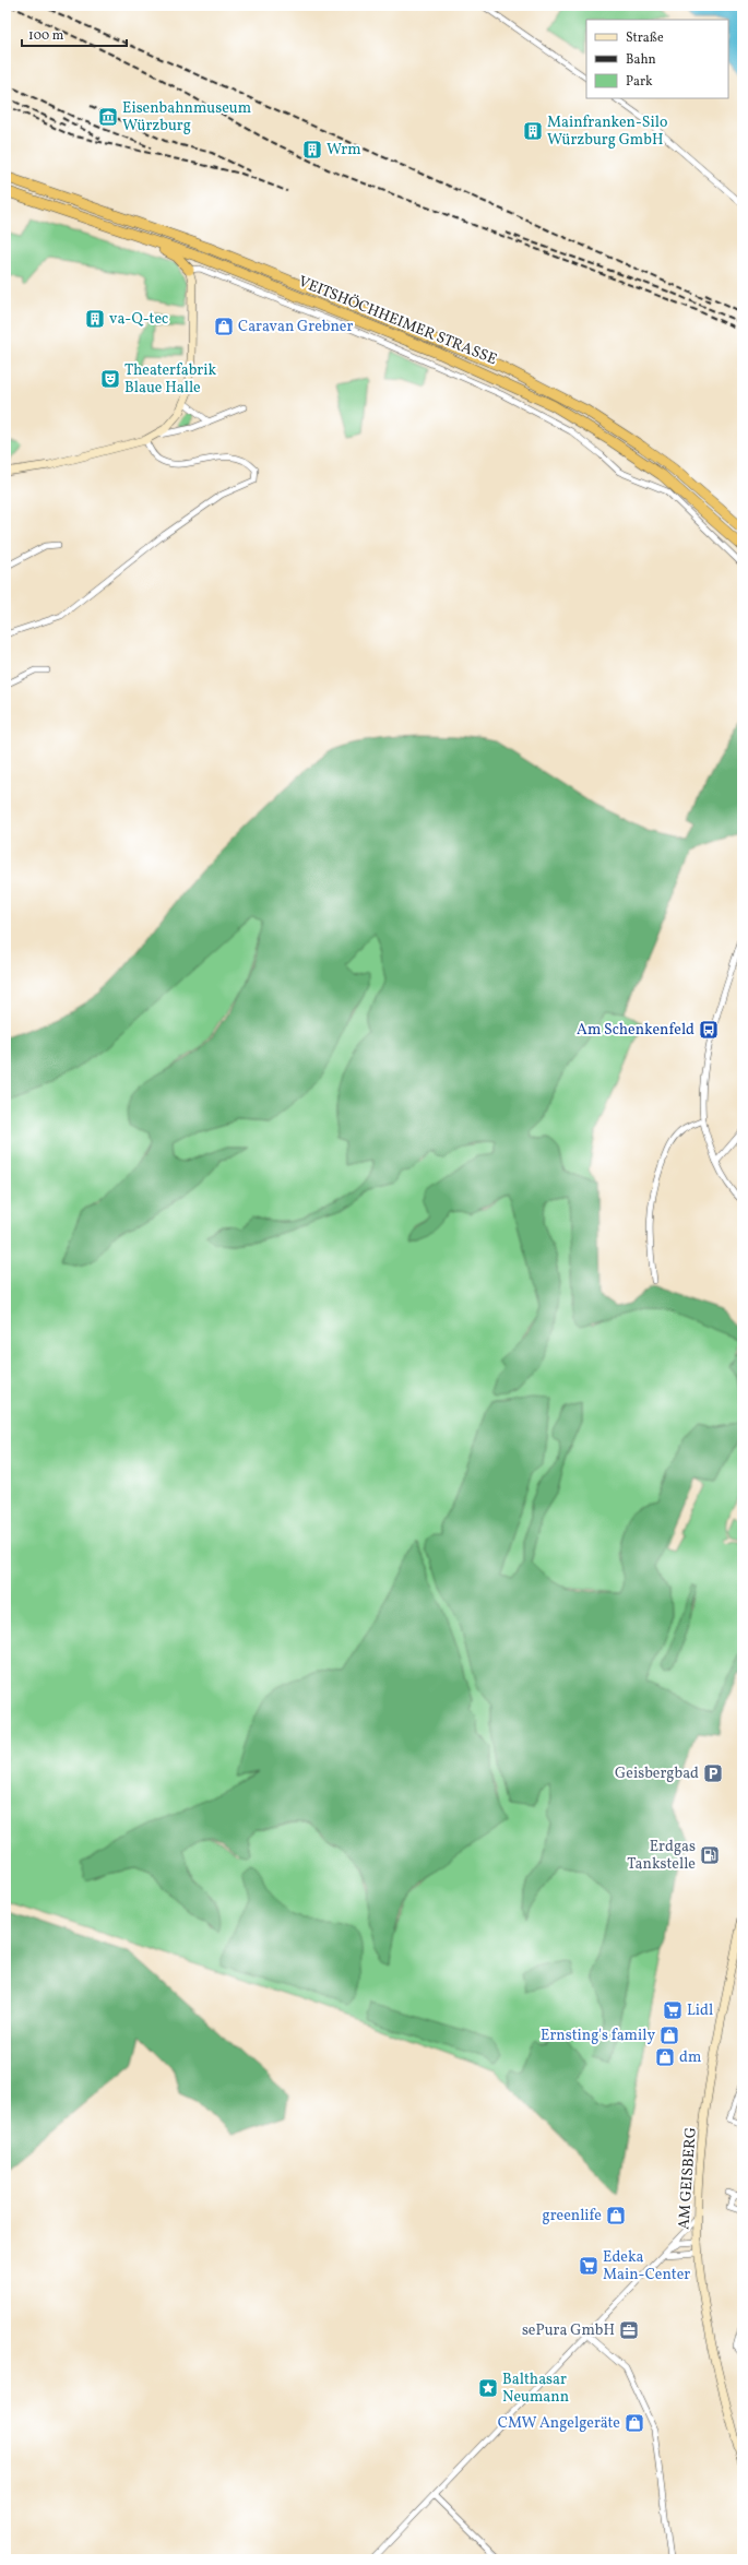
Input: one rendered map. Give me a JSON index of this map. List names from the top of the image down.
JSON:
{
  "streets": {
    "highway": ["VEITSHÖCHHEIMER STRASSE"],
    "street": ["AM GEISBERG"]
  },
  "places": {
    "museum": ["Eisenbahnmuseum Würzburg"],
    "building": ["Mainfranken-Silo Würzburg GmbH", "Wrm", "va-Q-tec"],
    "shop": [
      "Caravan Grebner",
      "Ernsting's family",
      "dm",
      "greenlife",
      "CMW Angelgeräte"
    ],
    "theatre": ["Theaterfabrik Blaue Halle"],
    "bus stop": ["Am Schenkenfeld"],
    "parking": ["Geisbergbad"],
    "fuel station": ["Erdgas Tankstelle"],
    "supermarket": ["Lidl", "Edeka Main-Center"],
    "office": ["sePura GmbH"],
    "place": ["Balthasar Neumann"]
  },
  "legend": ["Straße", "Bahn", "Park"],
  "scale_bar": "100 m"
}
